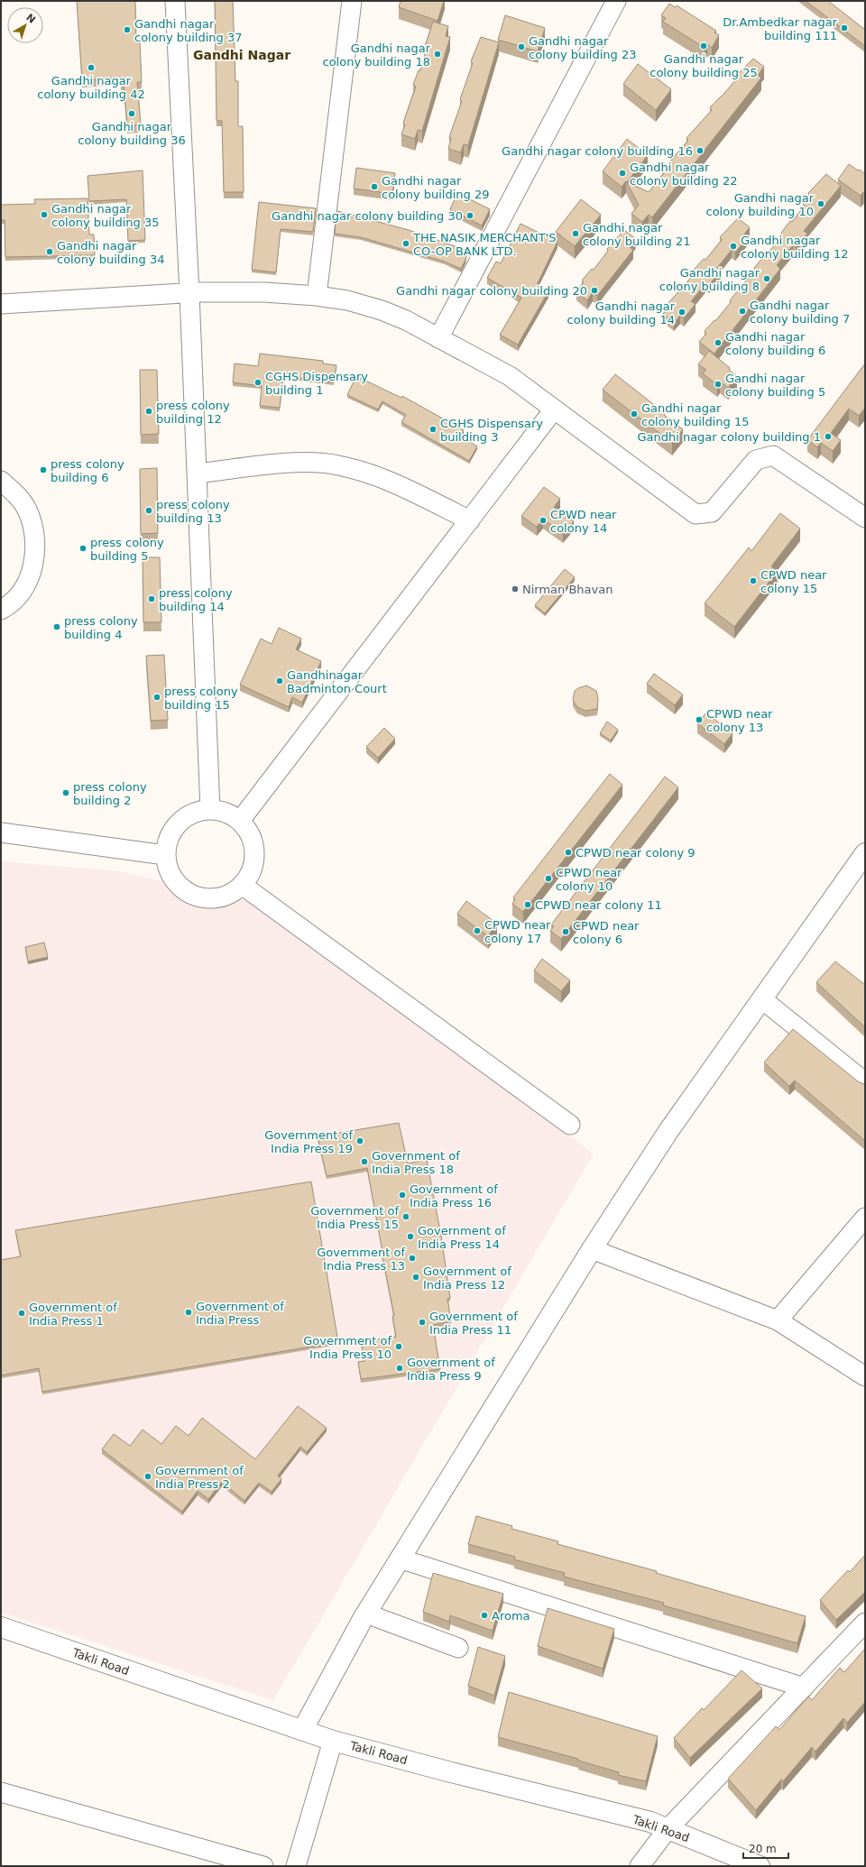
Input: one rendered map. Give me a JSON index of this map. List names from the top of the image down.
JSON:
{
  "streets": {
    "main road": ["Takli Road"]
  },
  "districts": ["Gandhi Nagar"],
  "places": [
    "Dr.Ambedkar nagar building 111",
    "Gandhi nagar colony building 37",
    "Gandhi nagar colony building 25",
    "Gandhi nagar colony building 23",
    "Gandhi nagar colony building 18",
    "Gandhi nagar colony building 42",
    "Gandhi nagar colony building 36",
    "Gandhi nagar colony building 16",
    "Gandhi nagar colony building 22",
    "Gandhi nagar colony building 29",
    "Gandhi nagar colony building 10",
    "Gandhi nagar colony building 35",
    "Gandhi nagar colony building 30",
    "Gandhi nagar colony building 21",
    "THE NASIK MERCHANT'S CO-OP BANK LTD.",
    "Gandhi nagar colony building 12",
    "Gandhi nagar colony building 34",
    "Gandhi nagar colony building 8",
    "Gandhi nagar colony building 20",
    "Gandhi nagar colony building 7",
    "Gandhi nagar colony building 14",
    "Gandhi nagar colony building 6",
    "CGHS Dispensary building 1",
    "Gandhi nagar colony building 5",
    "press colony building 12",
    "Gandhi nagar colony building 15",
    "CGHS Dispensary building 3",
    "Gandhi nagar colony building 1",
    "press colony building 6",
    "press colony building 13",
    "CPWD near colony 14",
    "press colony building 5",
    "CPWD near colony 15",
    "Nirman Bhavan",
    "press colony building 14",
    "press colony building 4",
    "Gandhinagar Badminton Court",
    "press colony building 15",
    "CPWD near colony 13",
    "press colony building 2",
    "CPWD near colony 9",
    "CPWD near colony 10",
    "CPWD near colony 11",
    "CPWD near colony 17",
    "CPWD near colony 6",
    "Government of India Press 19",
    "Government of India Press 18",
    "Government of India Press 16",
    "Government of India Press 15",
    "Government of India Press 14",
    "Government of India Press 13",
    "Government of India Press 12",
    "Government of India Press",
    "Government of India Press 1",
    "Government of India Press 11",
    "Government of India Press 10",
    "Government of India Press 9",
    "Government of India Press 2",
    "Aroma"
  ],
  "scale_bar": "20 m",
  "north": "top right"
}
